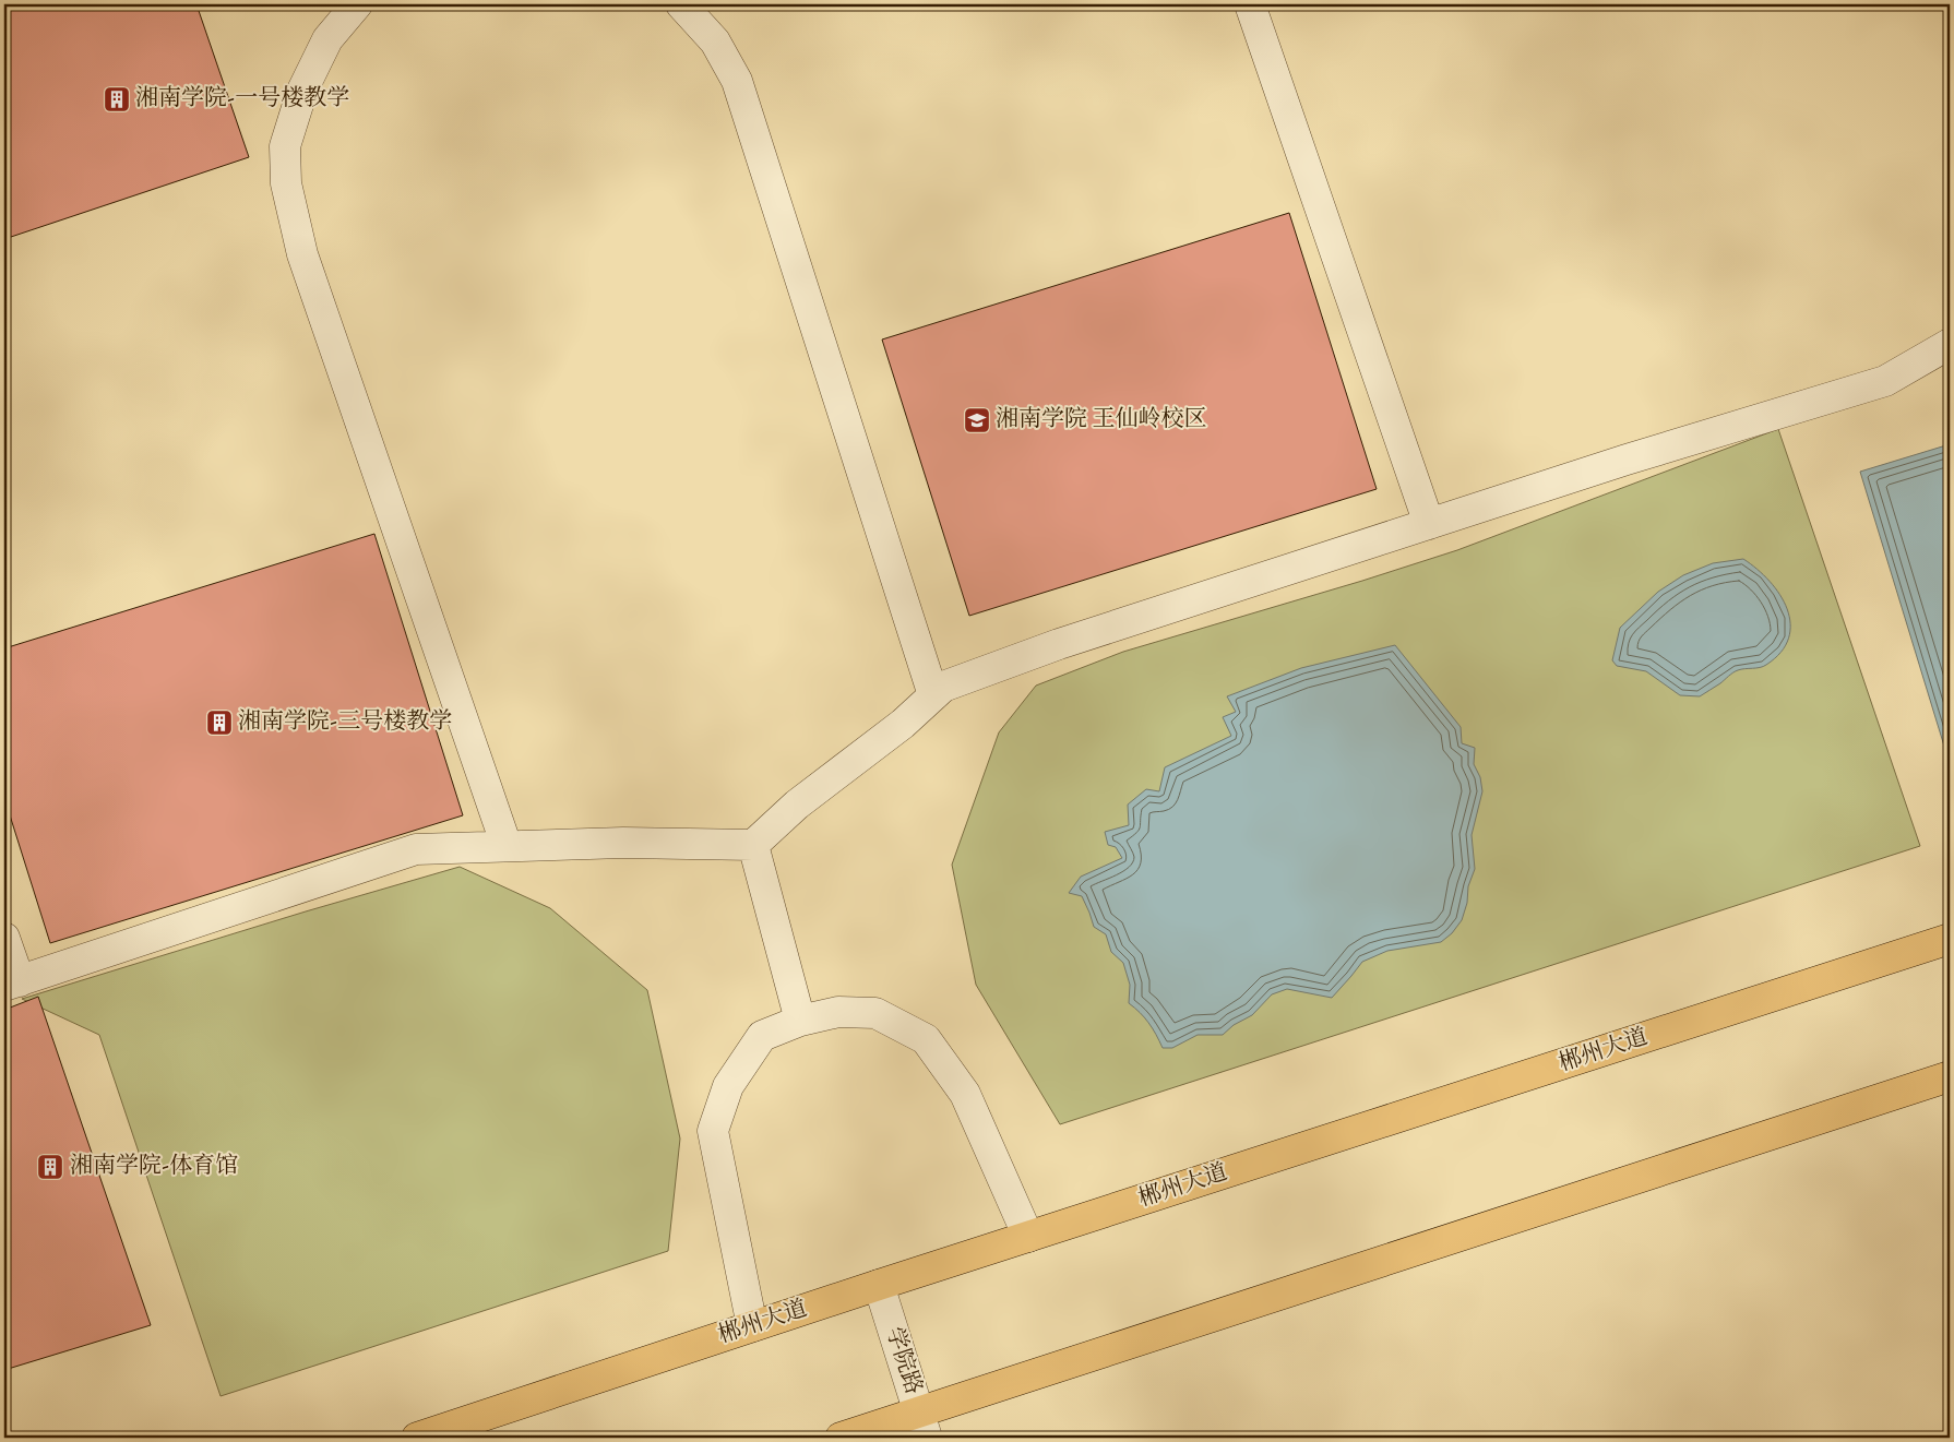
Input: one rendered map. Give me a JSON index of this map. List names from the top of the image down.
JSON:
{
  "streets": {
    "highway": ["郴州大道"],
    "street": ["学院路"]
  },
  "crossings": [
    ["郴州大道", "学院路"]
  ],
  "places": {
    "building": ["湘南学院-一号楼教学", "湘南学院-三号楼教学", "湘南学院-体育馆"],
    "school or university": ["湘南学院 王仙岭校区"]
  }
}
